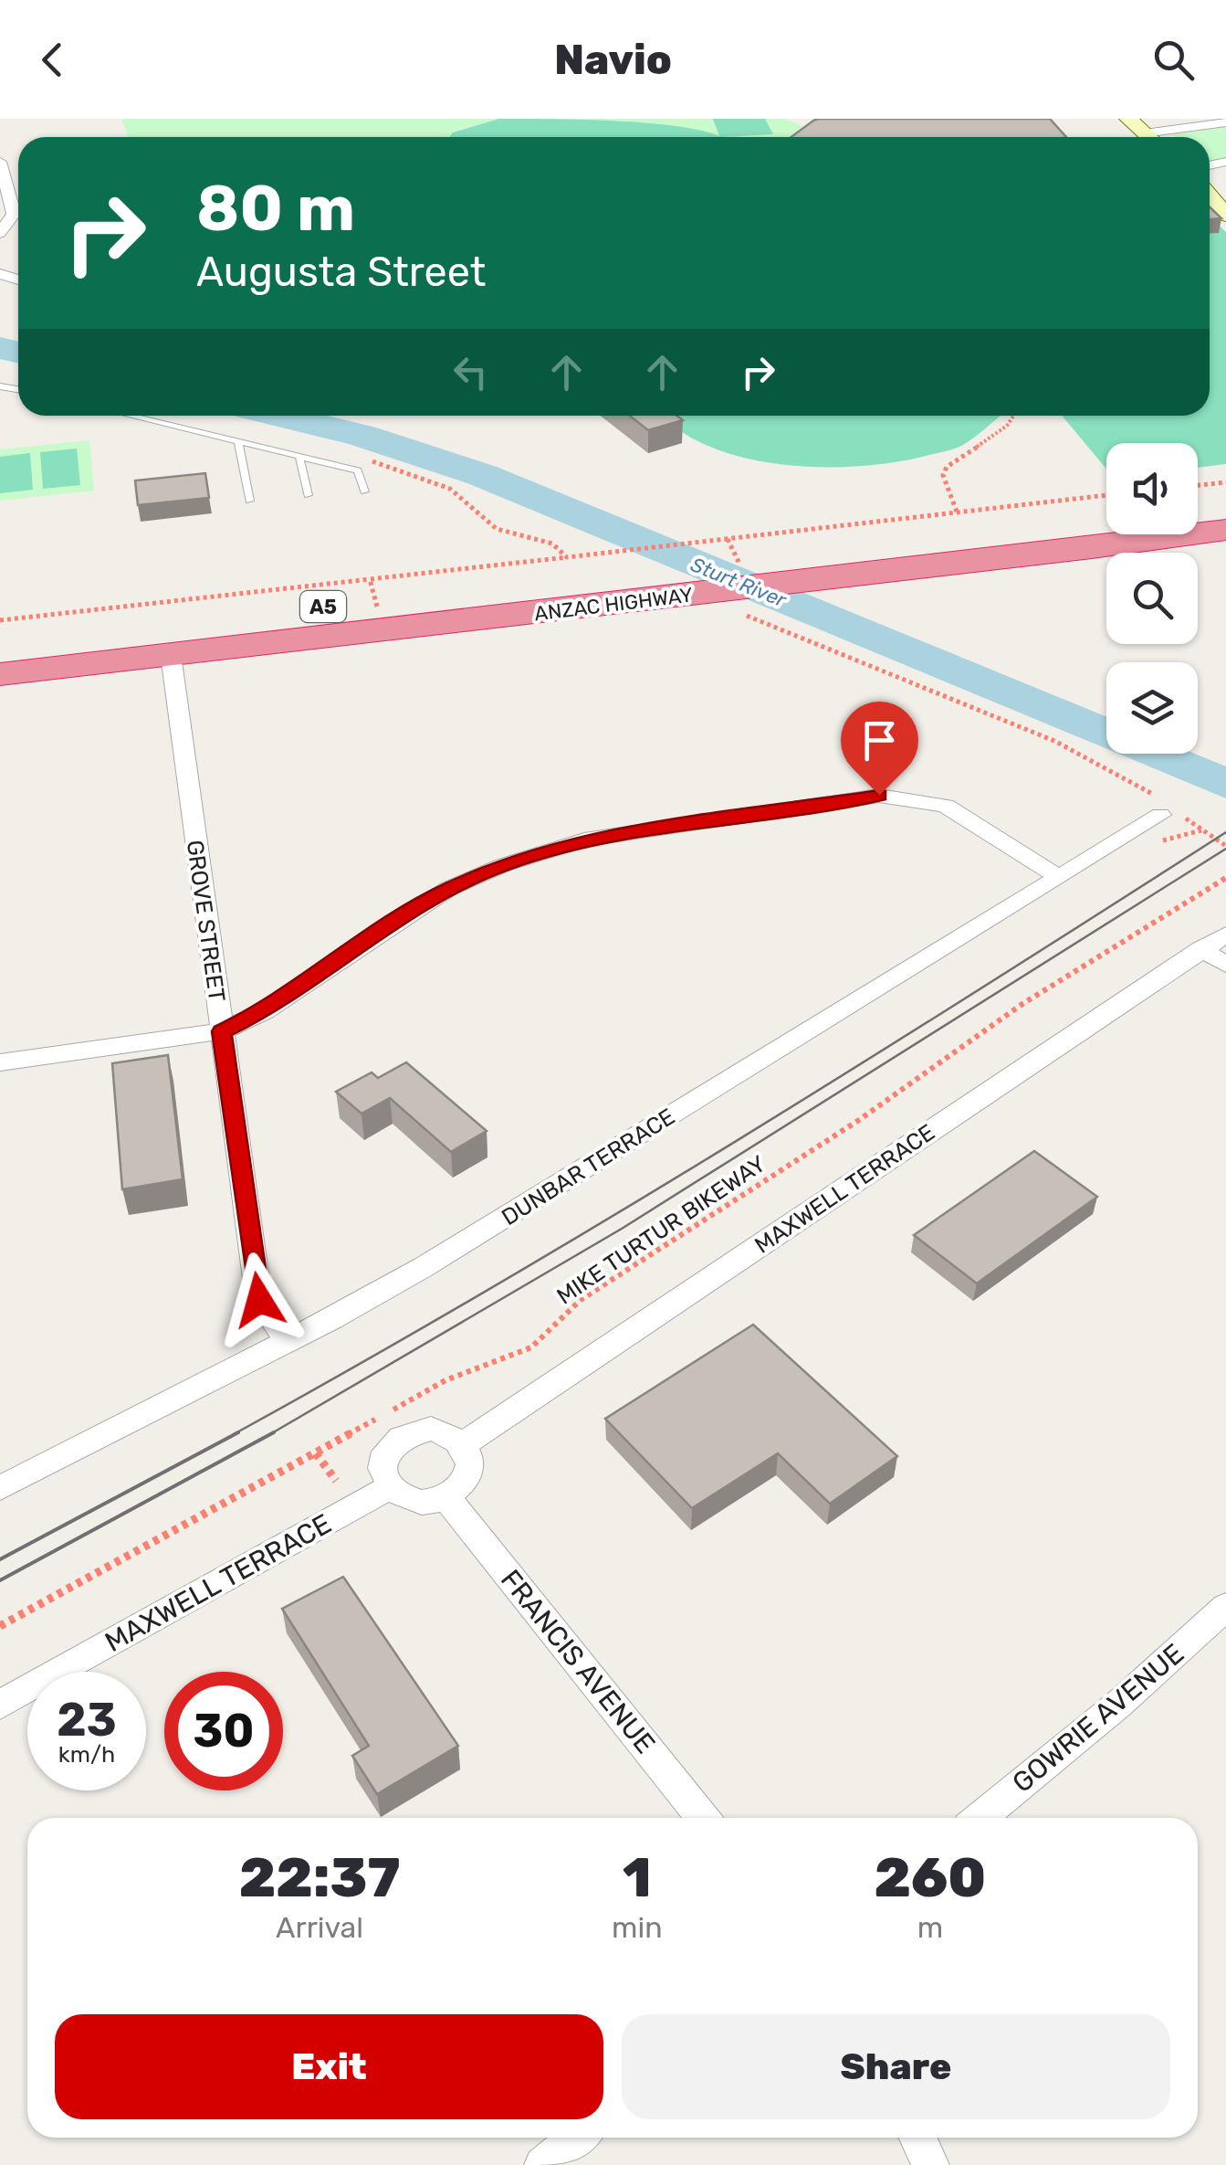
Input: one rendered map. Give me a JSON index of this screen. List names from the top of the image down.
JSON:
{
  "streets": {
    "highway": ["ANZAC HIGHWAY", "A5"],
    "street": [
      "GROVE STREET",
      "DUNBAR TERRACE",
      "MAXWELL TERRACE",
      "FRANCIS AVENUE",
      "GOWRIE AVENUE"
    ],
    "path": ["MIKE TURTUR BIKEWAY"]
  },
  "crossings": [
    ["ANZAC HIGHWAY", "GROVE STREET"],
    ["GROVE STREET", "DUNBAR TERRACE"],
    ["MAXWELL TERRACE", "FRANCIS AVENUE"]
  ],
  "water": ["Sturt River"],
  "page": {
    "header": "Navio",
    "turn": ["80 m", "Augusta Street"],
    "speed": "23 km/h",
    "limit": "30",
    "eta": [
      "22:37",
      "Arrival",
      "1",
      "min",
      "260",
      "m"
    ],
    "buttons": ["Exit", "Share"]
  }
}
